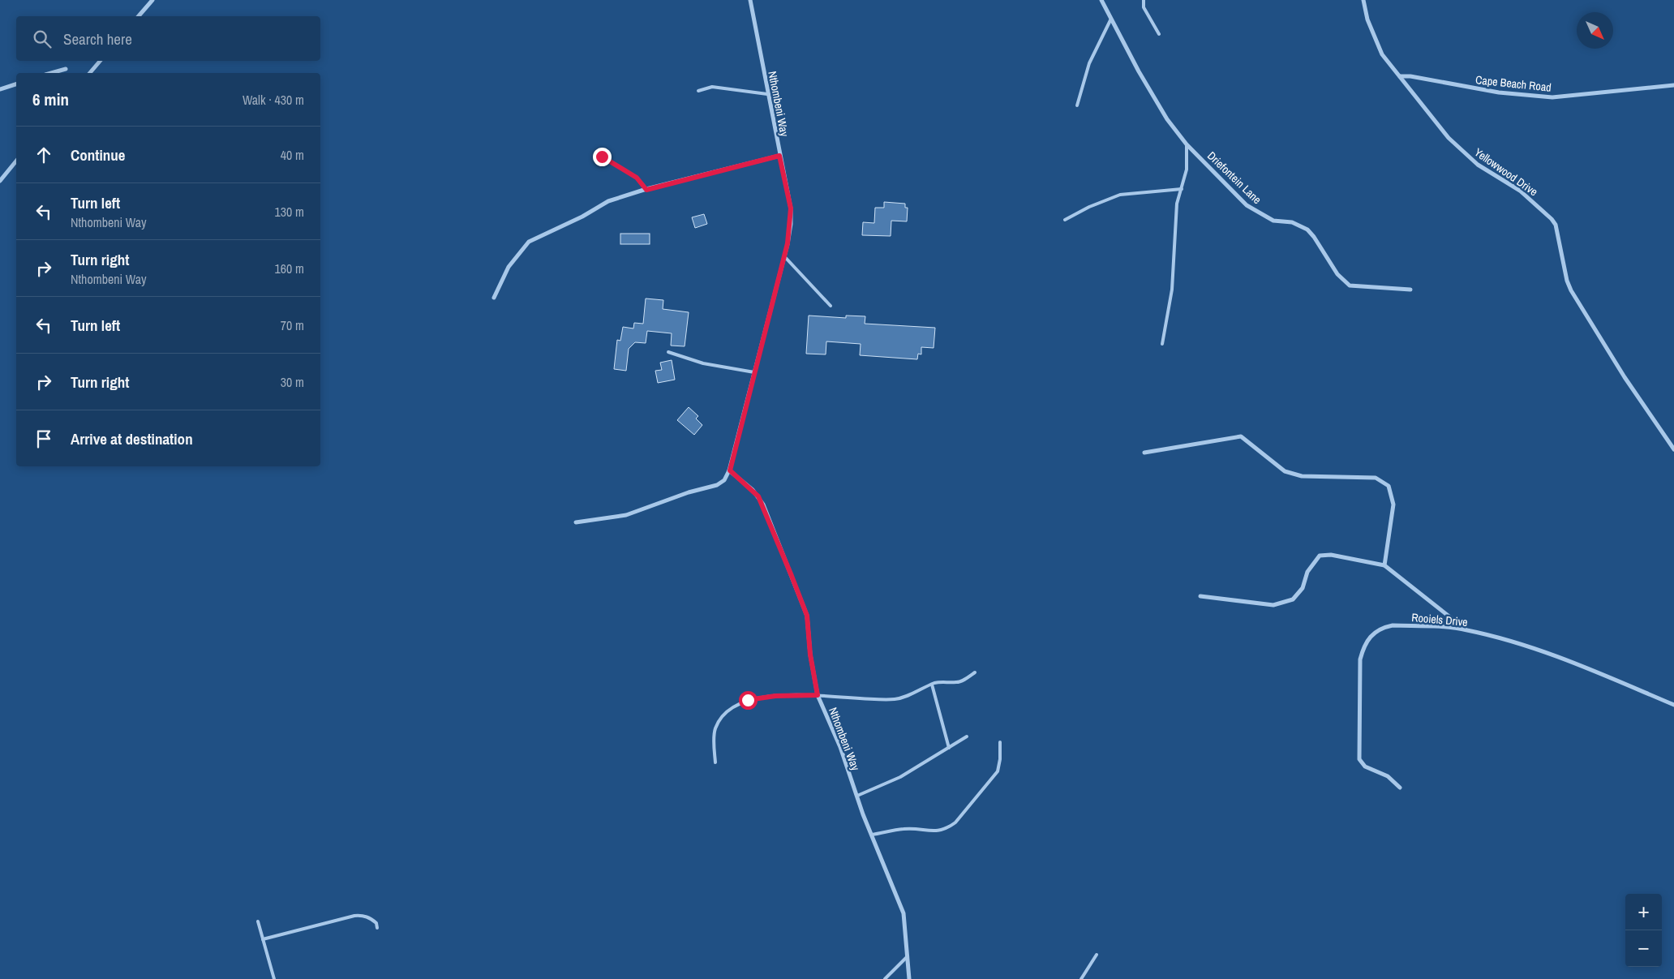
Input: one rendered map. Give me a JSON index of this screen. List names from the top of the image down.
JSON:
{
  "streets": {
    "street": [
      "Cape Beach Road",
      "Nthombeni Way",
      "Yellowwood Drive",
      "Driefontein Lane",
      "Rooiels Drive"
    ]
  },
  "crossings": [
    ["Cape Beach Road", "Yellowwood Drive"]
  ],
  "north": "bottom right",
  "page": {
    "search": "Search here",
    "heading": ["6 min", "Walk · 430 m"],
    "list": [
      ["Continue", "40 m"],
      ["Turn left", "Nthombeni Way", "130 m"],
      ["Turn right", "Nthombeni Way", "160 m"],
      ["Turn left", "70 m"],
      ["Turn right", "30 m"],
      "Arrive at destination"
    ],
    "map_buttons": ["+", "−"]
  }
}
